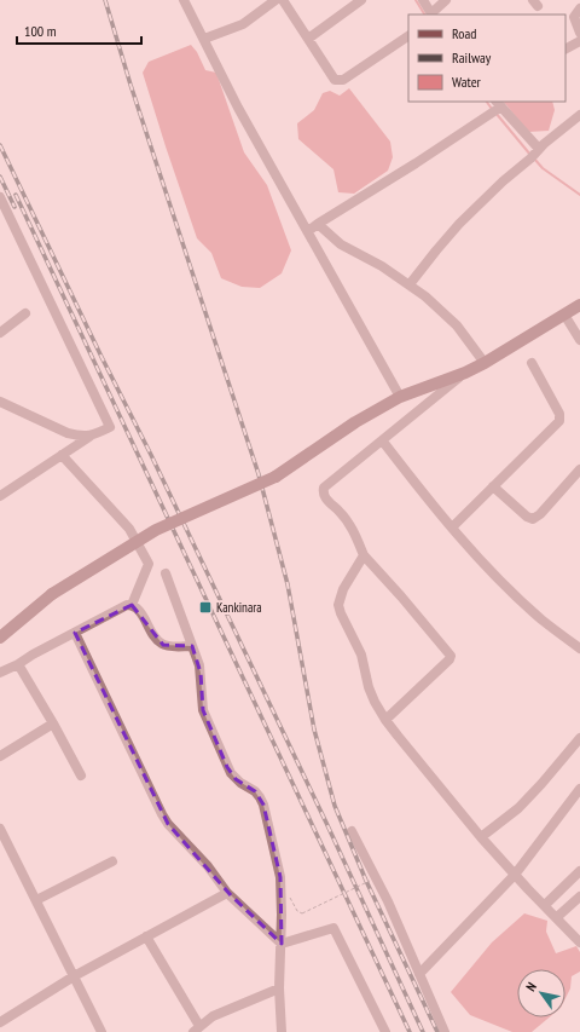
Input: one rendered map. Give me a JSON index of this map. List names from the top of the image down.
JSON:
{
  "places": {
    "transit": ["Kankinara"]
  },
  "legend": ["Road", "Railway", "Water"],
  "scale_bar": "100 m",
  "north": "top left"
}
